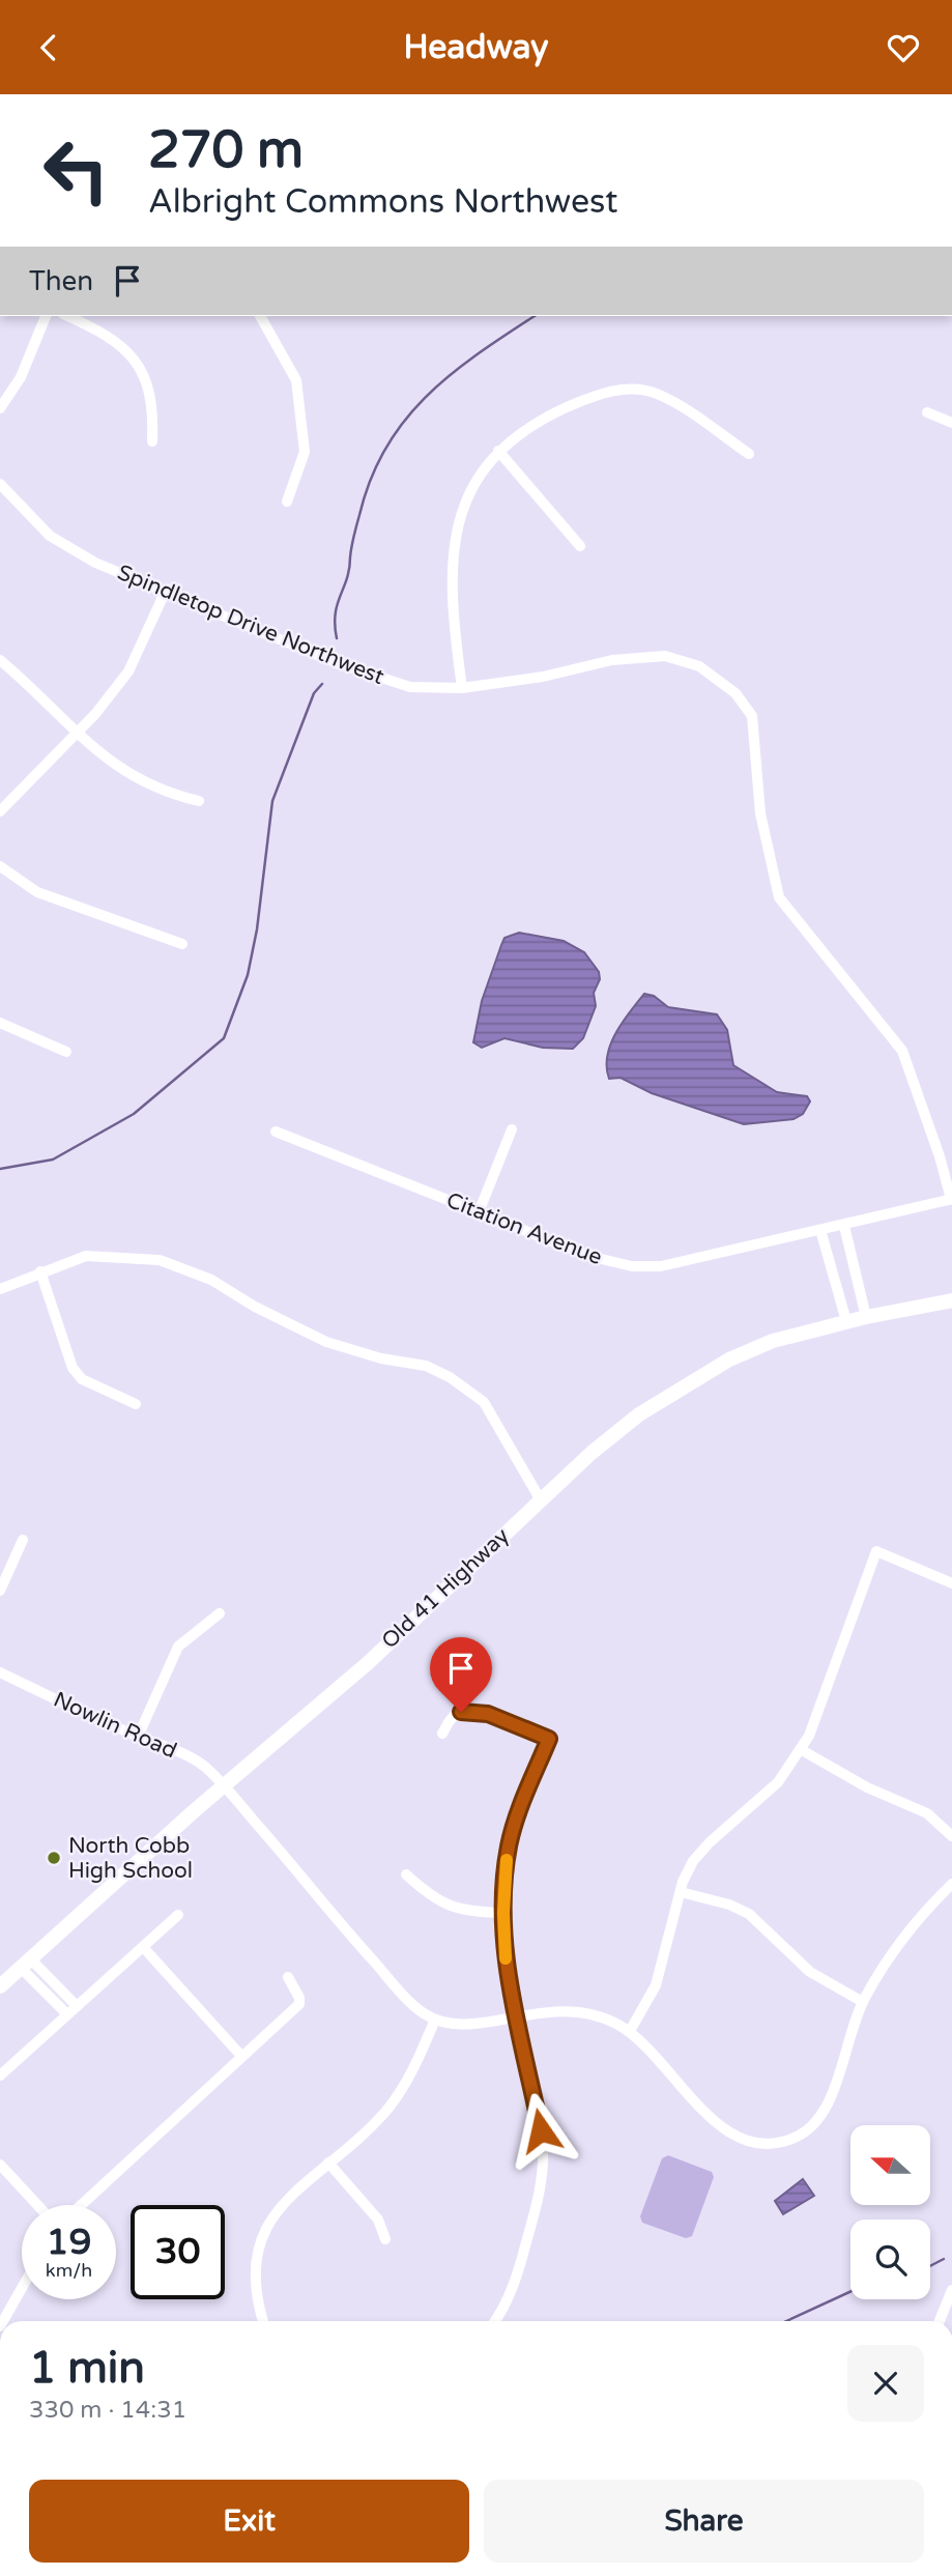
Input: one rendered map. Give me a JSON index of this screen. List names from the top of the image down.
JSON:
{
  "streets": {
    "main road": ["Old 41 Highway"],
    "street": ["Spindletop Drive Northwest", "Citation Avenue", "Nowlin Road"]
  },
  "crossings": [
    ["Spindletop Drive Northwest", "Citation Avenue"],
    ["Old 41 Highway", "Nowlin Road"]
  ],
  "places": ["North Cobb High School"],
  "north": "left",
  "page": {
    "header": "Headway",
    "turn": ["270 m", "Albright Commons Northwest"],
    "then": "Then",
    "speed": "19 km/h",
    "limit": "30",
    "heading": ["1 min", "330 m · 14:31"],
    "buttons": ["Exit", "Share"]
  }
}
